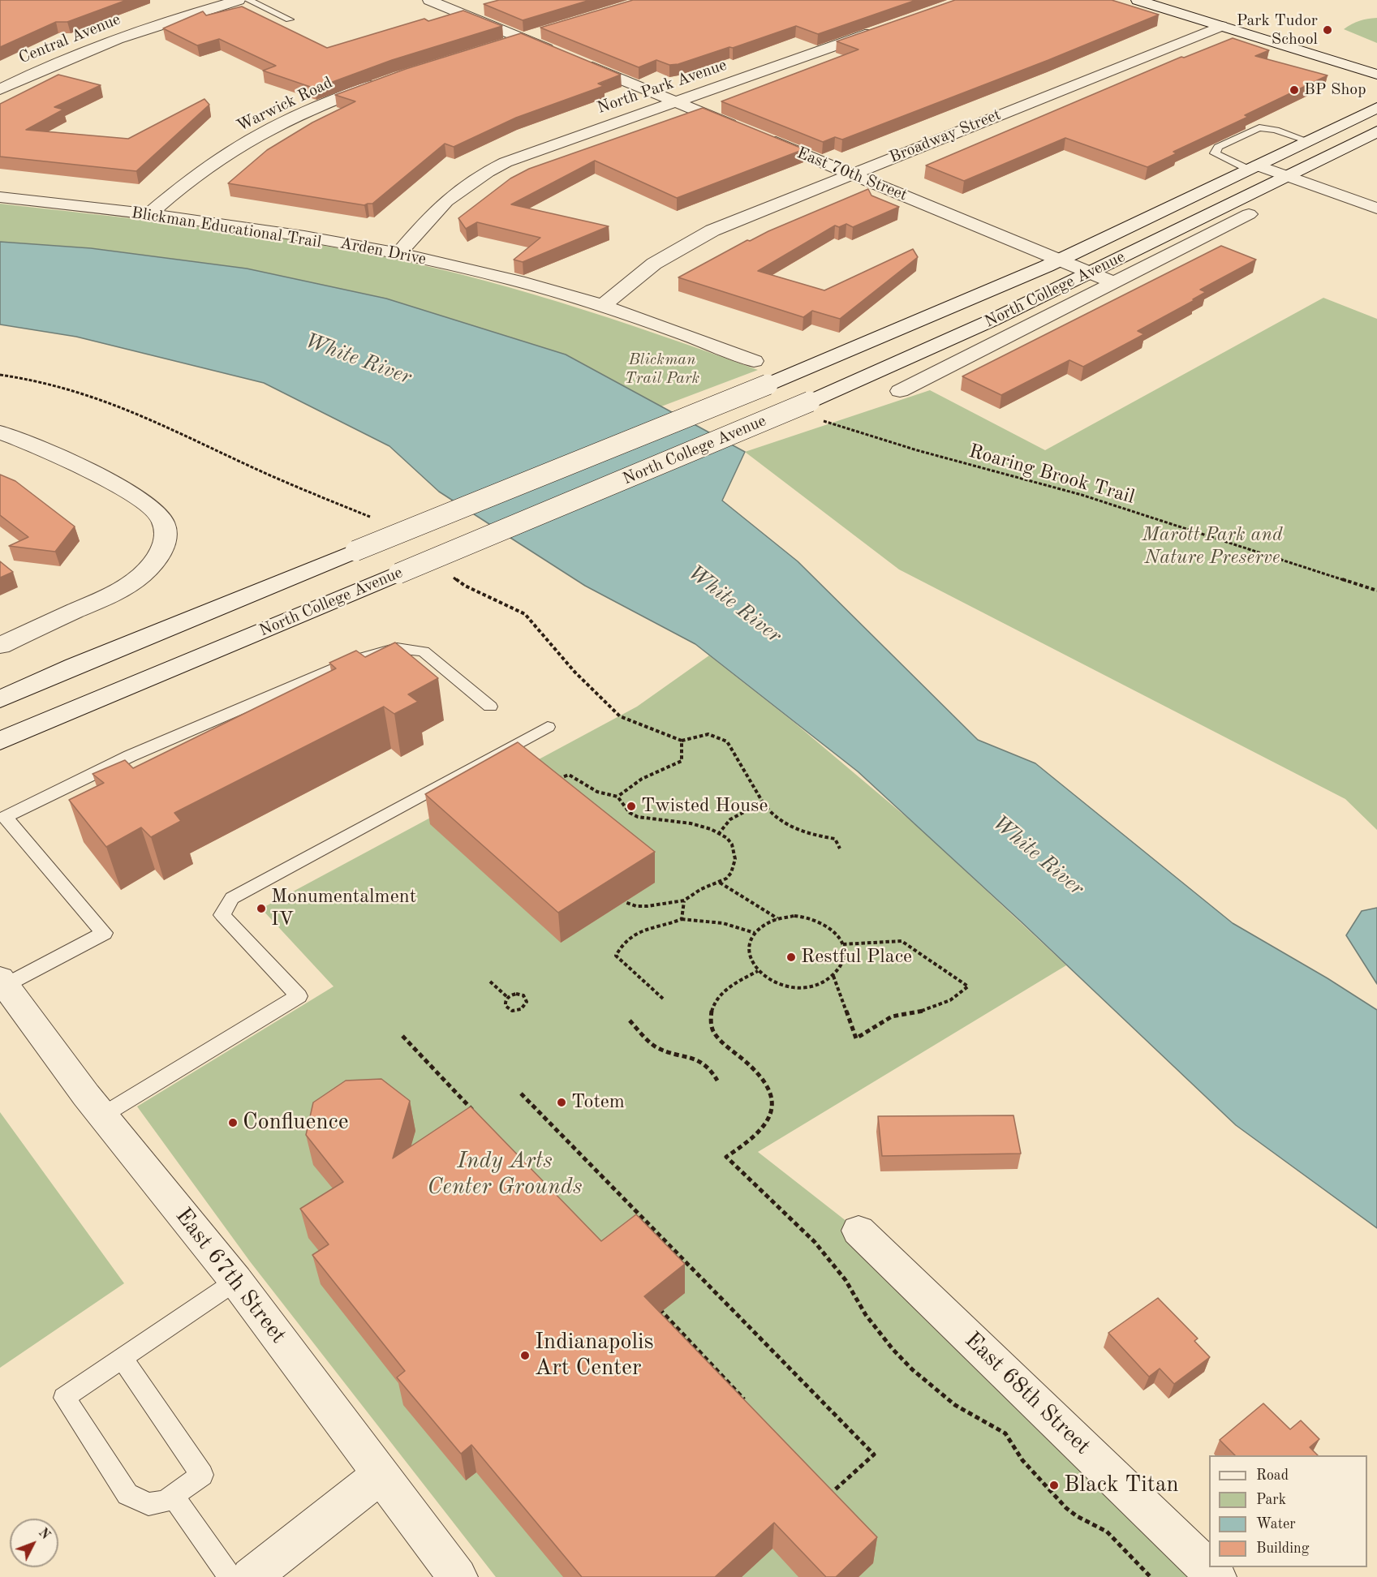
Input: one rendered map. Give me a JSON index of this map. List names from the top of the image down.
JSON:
{
  "streets": {
    "street": [
      "Central Avenue",
      "North Park Avenue",
      "Warwick Road",
      "Broadway Street",
      "East 70th Street",
      "Arden Drive",
      "North College Avenue",
      "East 67th Street",
      "East 68th Street"
    ],
    "path": ["Roaring Brook Trail"]
  },
  "crossings": [
    ["North Park Avenue", "East 70th Street"],
    ["North Park Avenue", "Arden Drive"],
    ["Warwick Road", "Arden Drive"],
    ["Broadway Street", "East 70th Street"],
    ["Broadway Street", "Arden Drive"],
    ["East 70th Street", "North College Avenue"],
    ["North College Avenue", "Roaring Brook Trail"]
  ],
  "water": ["White River"],
  "parks": ["Blickman Trail Park", "Marott Park and Nature Preserve", "Indy Arts Center Grounds"],
  "places": [
    "Park Tudor School",
    "BP Shop",
    "Twisted House",
    "Monumentalment IV",
    "Restful Place",
    "Totem",
    "Confluence",
    "Indianapolis Art Center",
    "Black Titan"
  ],
  "legend": [
    "Road",
    "Park",
    "Water",
    "Building"
  ],
  "north": "top right"
}
